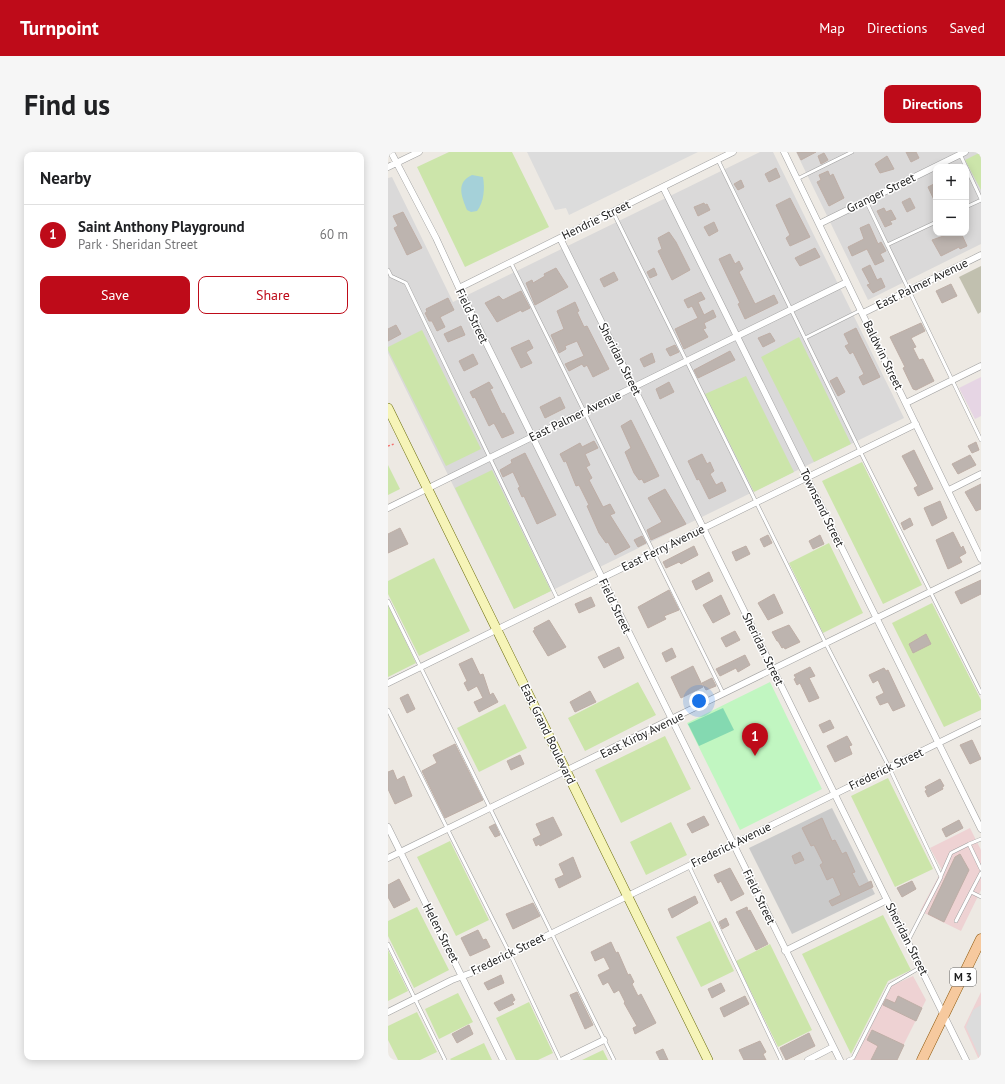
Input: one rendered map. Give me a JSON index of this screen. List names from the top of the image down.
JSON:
{
  "streets": {
    "main road": ["East Grand Boulevard", "M 3"],
    "street": [
      "Granger Street",
      "Hendrie Street",
      "East Palmer Avenue",
      "Field Street",
      "Baldwin Street",
      "Sheridan Street",
      "Townsend Street",
      "East Ferry Avenue",
      "East Kirby Avenue",
      "Frederick Street",
      "Frederick Avenue",
      "Helen Street"
    ]
  },
  "crossings": [
    ["Granger Street", "Baldwin Street"],
    ["Hendrie Street", "Field Street"],
    ["Hendrie Street", "Sheridan Street"],
    ["Hendrie Street", "Townsend Street"],
    ["East Palmer Avenue", "Field Street"],
    ["East Palmer Avenue", "Baldwin Street"],
    ["East Palmer Avenue", "Sheridan Street"],
    ["East Palmer Avenue", "Townsend Street"],
    ["East Palmer Avenue", "East Grand Boulevard"],
    ["Field Street", "East Ferry Avenue"],
    ["Field Street", "East Kirby Avenue"],
    ["Field Street", "Frederick Avenue"],
    ["Baldwin Street", "East Ferry Avenue"],
    ["Sheridan Street", "East Ferry Avenue"],
    ["Sheridan Street", "East Kirby Avenue"],
    ["Sheridan Street", "Frederick Street"],
    ["Sheridan Street", "Frederick Avenue"],
    ["Sheridan Street", "M 3"],
    ["Townsend Street", "East Ferry Avenue"],
    ["Townsend Street", "East Kirby Avenue"],
    ["Townsend Street", "Frederick Street"],
    ["East Ferry Avenue", "East Grand Boulevard"],
    ["East Grand Boulevard", "East Kirby Avenue"],
    ["East Grand Boulevard", "Frederick Street"],
    ["East Grand Boulevard", "Frederick Avenue"],
    ["East Kirby Avenue", "Helen Street"],
    ["Frederick Street", "Frederick Avenue"],
    ["Frederick Street", "Helen Street"]
  ],
  "page": {
    "header": "Turnpoint",
    "nav": ["Map", "Directions", "Saved"],
    "buttons": [
      "Directions",
      ["Save", "Share"]
    ],
    "title": "Find us",
    "heading": "Nearby",
    "map_buttons": ["+", "−"],
    "list": [
      {
        "mark": "1",
        "name": "Saint Anthony Playground",
        "note": "Park · Sheridan Street",
        "value": "60 m"
      }
    ],
    "pins": "1"
  }
}
